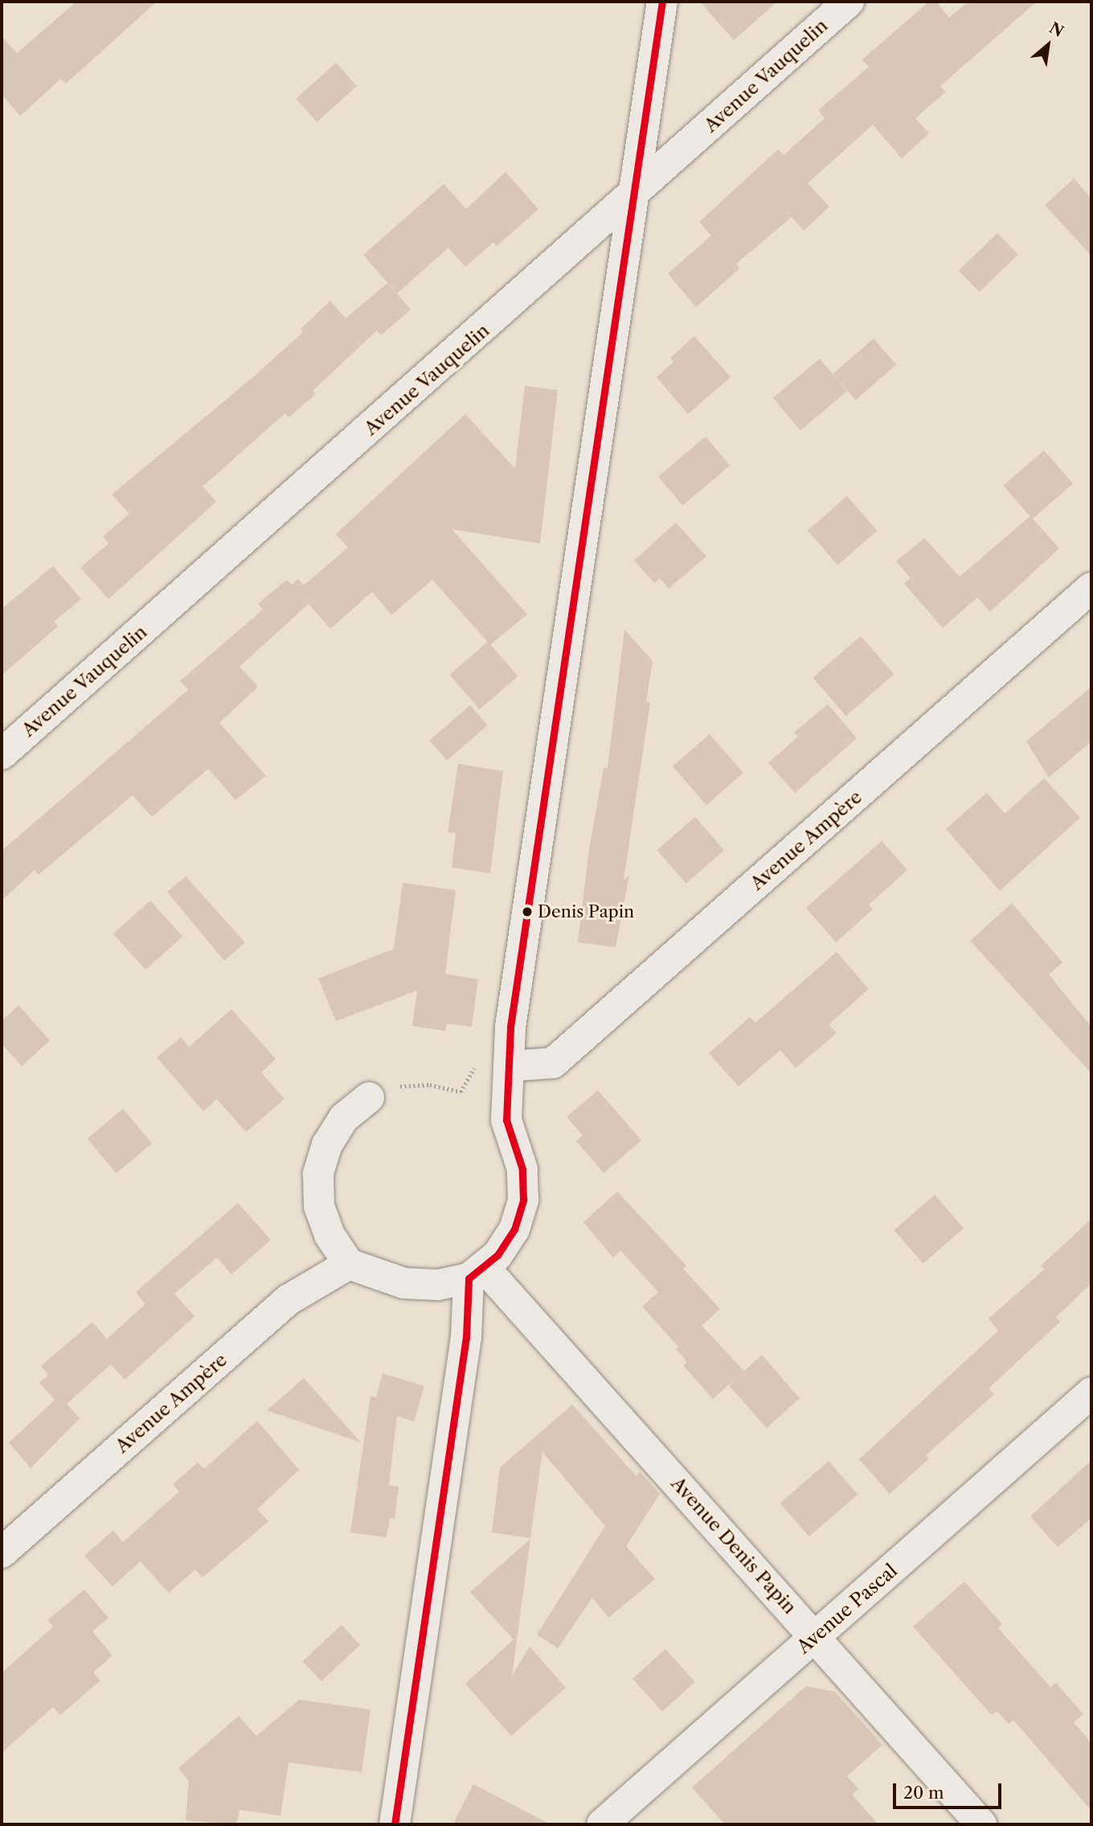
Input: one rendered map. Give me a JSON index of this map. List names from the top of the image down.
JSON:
{
  "streets": {
    "street": [
      "Avenue Vauquelin",
      "Avenue Ampère",
      "Avenue Denis Papin",
      "Avenue Pascal"
    ]
  },
  "crossings": [
    ["Avenue Denis Papin", "Avenue Pascal"]
  ],
  "places": ["Denis Papin"],
  "scale_bar": "20 m",
  "north": "top right"
}
